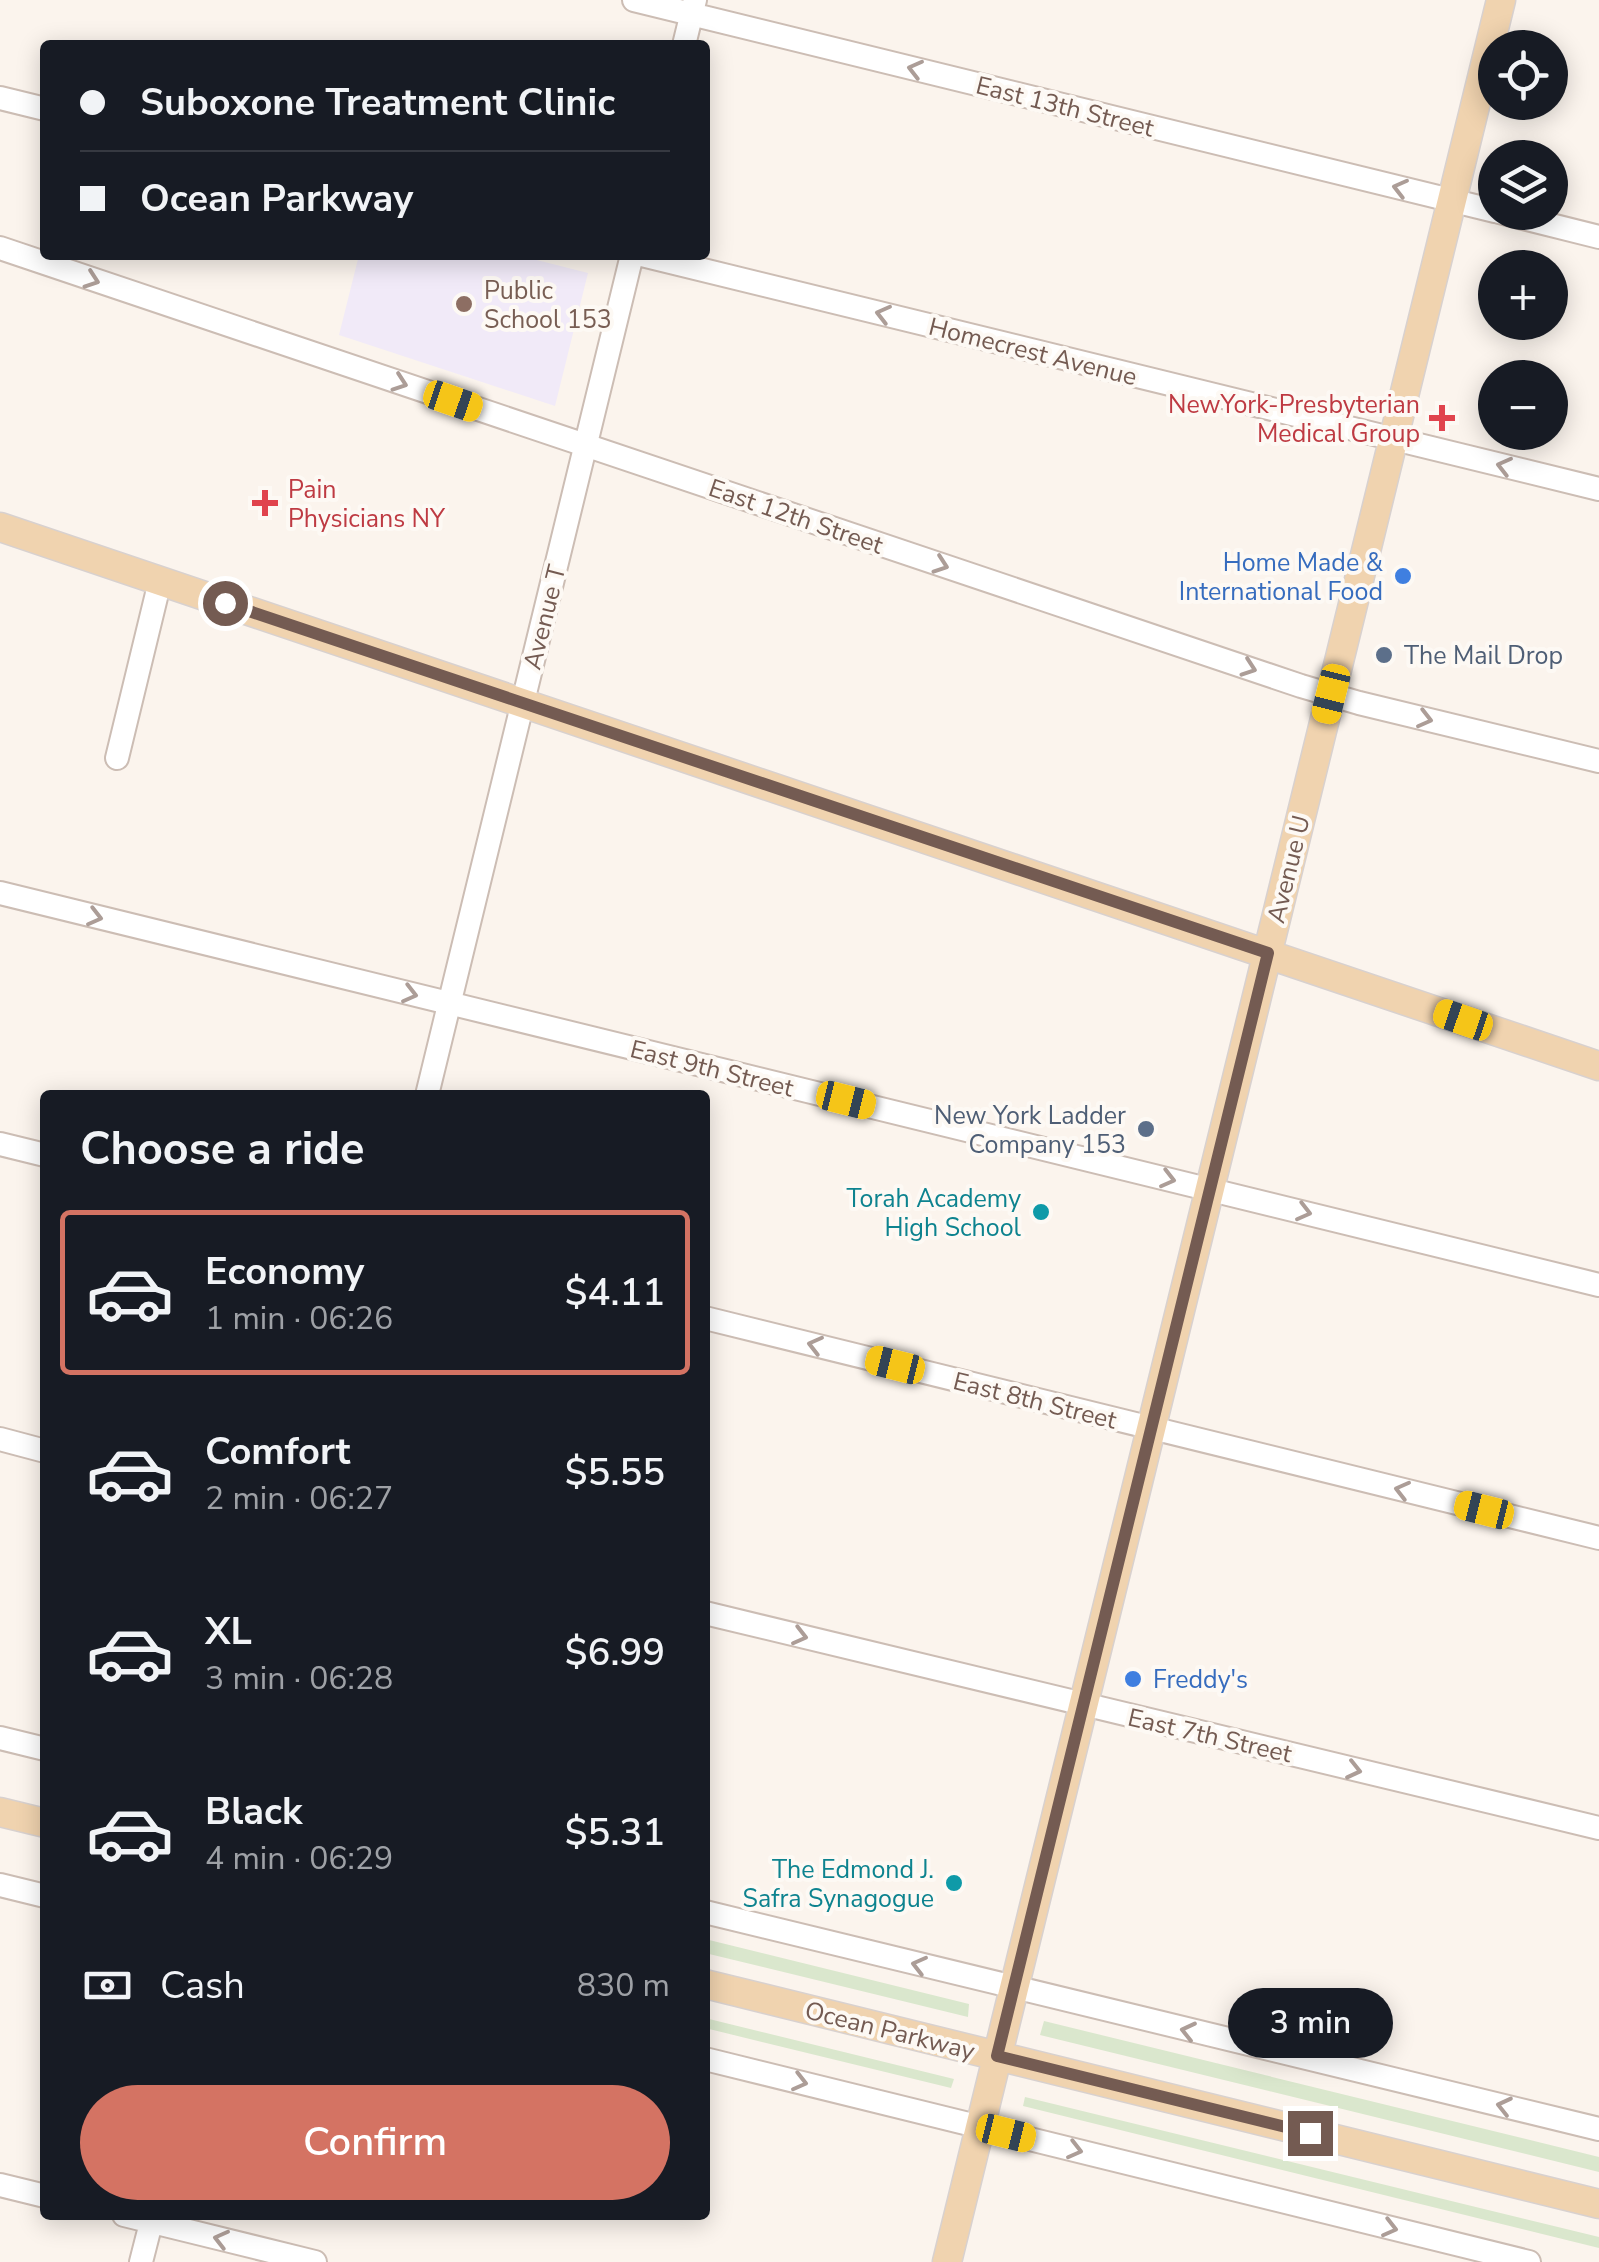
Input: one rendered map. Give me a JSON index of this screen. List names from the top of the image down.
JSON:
{
  "streets": {
    "main road": ["Avenue U", "Ocean Parkway"],
    "street": [
      "East 13th Street",
      "Homecrest Avenue",
      "East 12th Street",
      "Avenue T",
      "East 9th Street",
      "East 8th Street",
      "East 7th Street"
    ]
  },
  "crossings": [
    ["East 13th Street", "Avenue U"],
    ["Homecrest Avenue", "Avenue U"],
    ["East 12th Street", "Avenue T"],
    ["East 12th Street", "Avenue U"],
    ["Avenue T", "East 9th Street"],
    ["Avenue U", "East 9th Street"],
    ["Avenue U", "East 8th Street"],
    ["Avenue U", "East 7th Street"],
    ["Avenue U", "Ocean Parkway"]
  ],
  "one_way": [
    "East 13th Street",
    "Homecrest Avenue",
    "East 12th Street",
    "East 9th Street",
    "East 8th Street",
    "East 7th Street"
  ],
  "places": {
    "other": [
      "Public School 153",
      "Home Made & International Food",
      "The Mail Drop",
      "New York Ladder Company 153",
      "Torah Academy High School",
      "Freddy's",
      "The Edmond J. Safra Synagogue"
    ],
    "health": ["NewYork-Presbyterian Medical Group", "Pain Physicians NY"]
  },
  "page": {
    "map_buttons": ["+", "−"],
    "banner": ["Suboxone Treatment Clinic", "Ocean Parkway"],
    "heading": "Choose a ride",
    "list": [
      {
        "name": "Economy",
        "note": "1 min · 06:26",
        "value": "$4.11"
      },
      {
        "name": "Comfort",
        "note": "2 min · 06:27",
        "value": "$5.55"
      },
      {
        "name": "XL",
        "note": "3 min · 06:28",
        "value": "$6.99"
      },
      {
        "name": "Black",
        "note": "4 min · 06:29",
        "value": "$5.31"
      }
    ],
    "pay": ["Cash", "830 m"],
    "bubble": "3 min",
    "buttons": "Confirm"
  }
}
